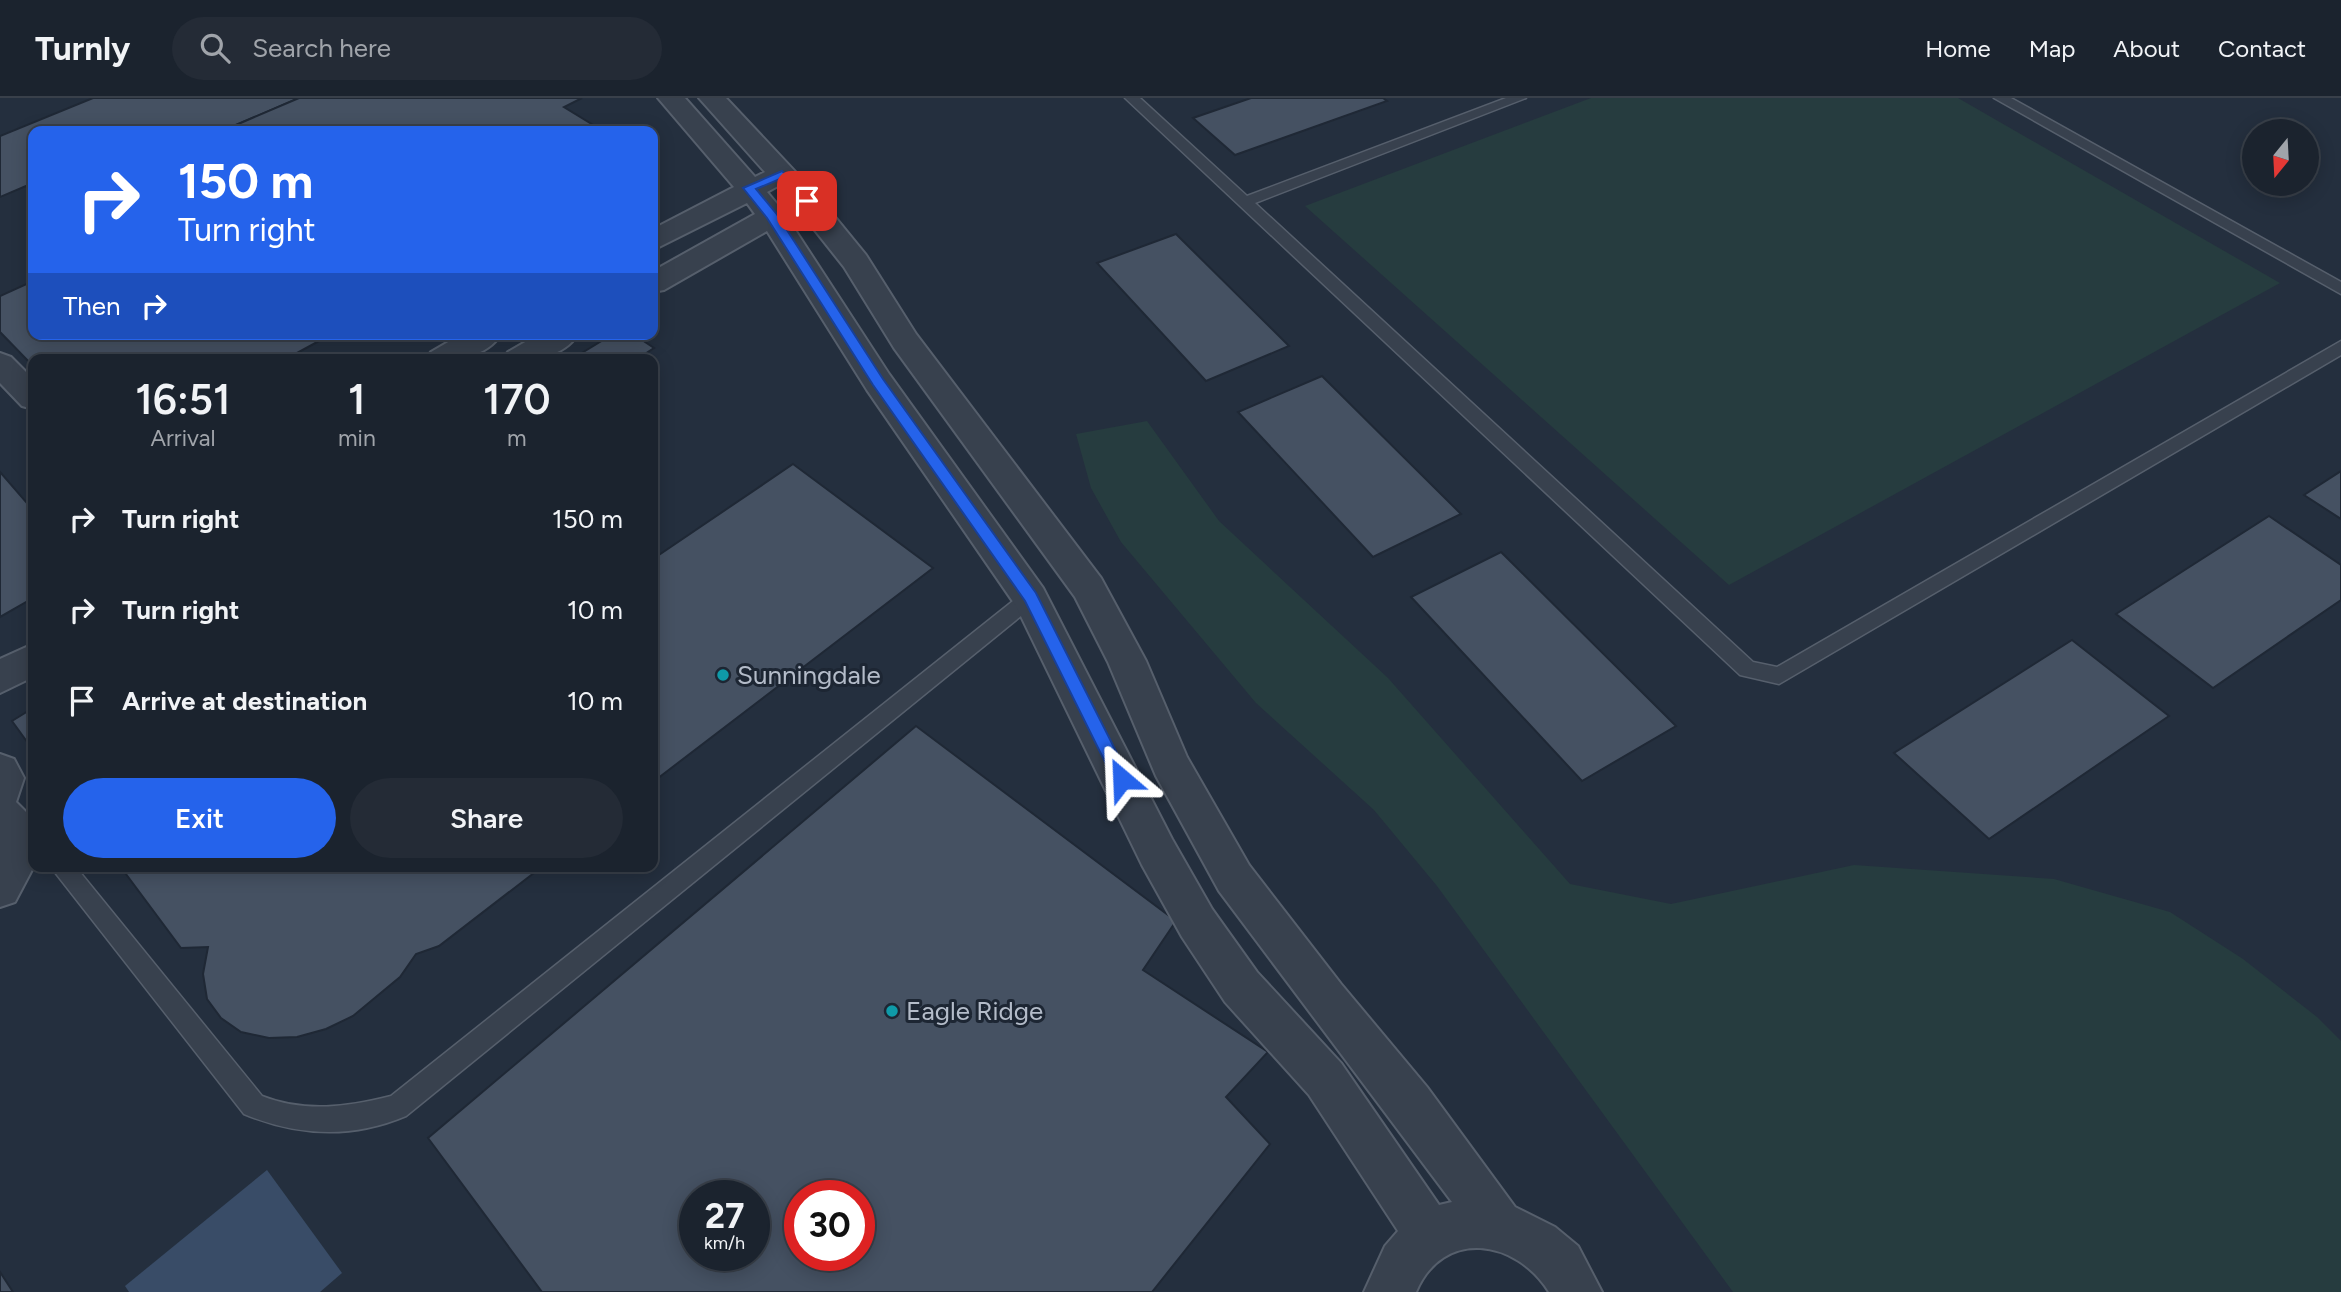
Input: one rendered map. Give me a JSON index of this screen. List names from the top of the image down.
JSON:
{
  "places": ["Sunningdale", "Eagle Ridge"],
  "north": "bottom",
  "page": {
    "header": "Turnly",
    "search": "Search here",
    "nav": [
      "Home",
      "Map",
      "About",
      "Contact"
    ],
    "turn": ["150 m", "Turn right"],
    "then": "Then",
    "eta": [
      "16:51",
      "Arrival",
      "1",
      "min",
      "170",
      "m"
    ],
    "list": [
      {
        "name": "Turn right",
        "value": "150 m"
      },
      {
        "name": "Turn right",
        "value": "10 m"
      },
      {
        "name": "Arrive at destination",
        "value": "10 m"
      }
    ],
    "buttons": ["Exit", "Share"],
    "speed": "27 km/h",
    "limit": "30"
  }
}
